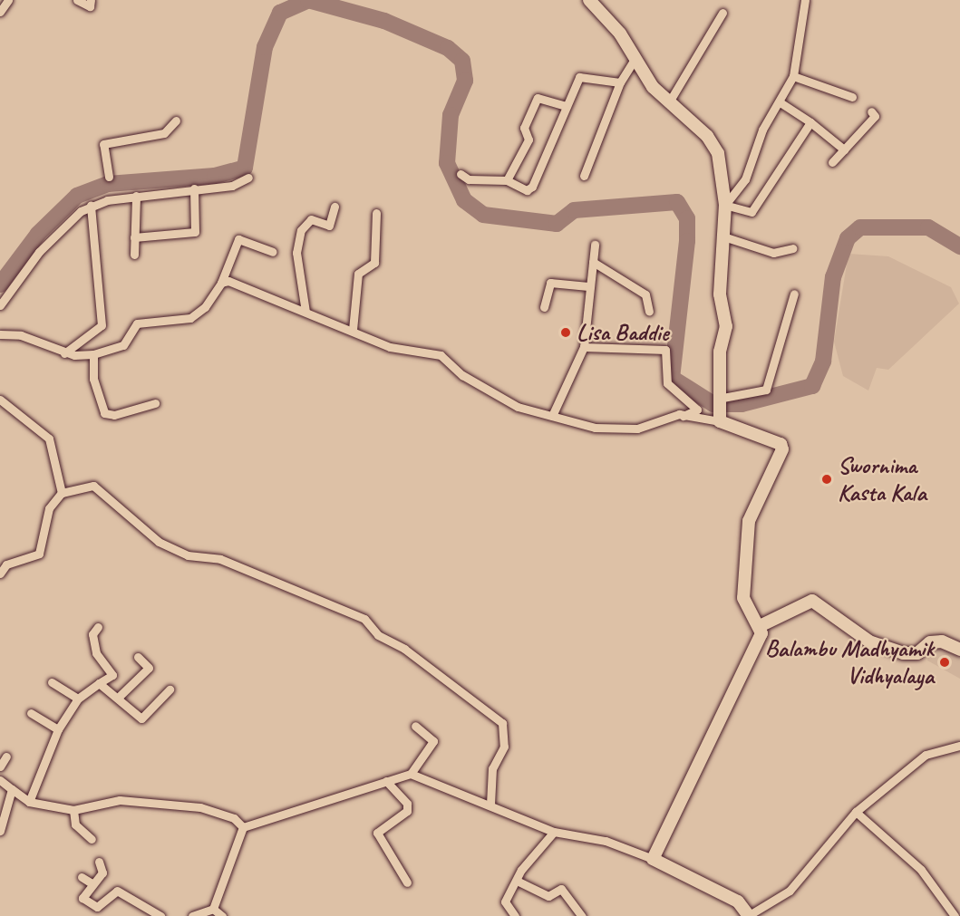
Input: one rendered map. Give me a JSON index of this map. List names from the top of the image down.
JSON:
{
  "places": ["Lisa Baddie", "Swornima Kasta Kala", "Balambu Madhyamik Vidhyalaya"]
}
